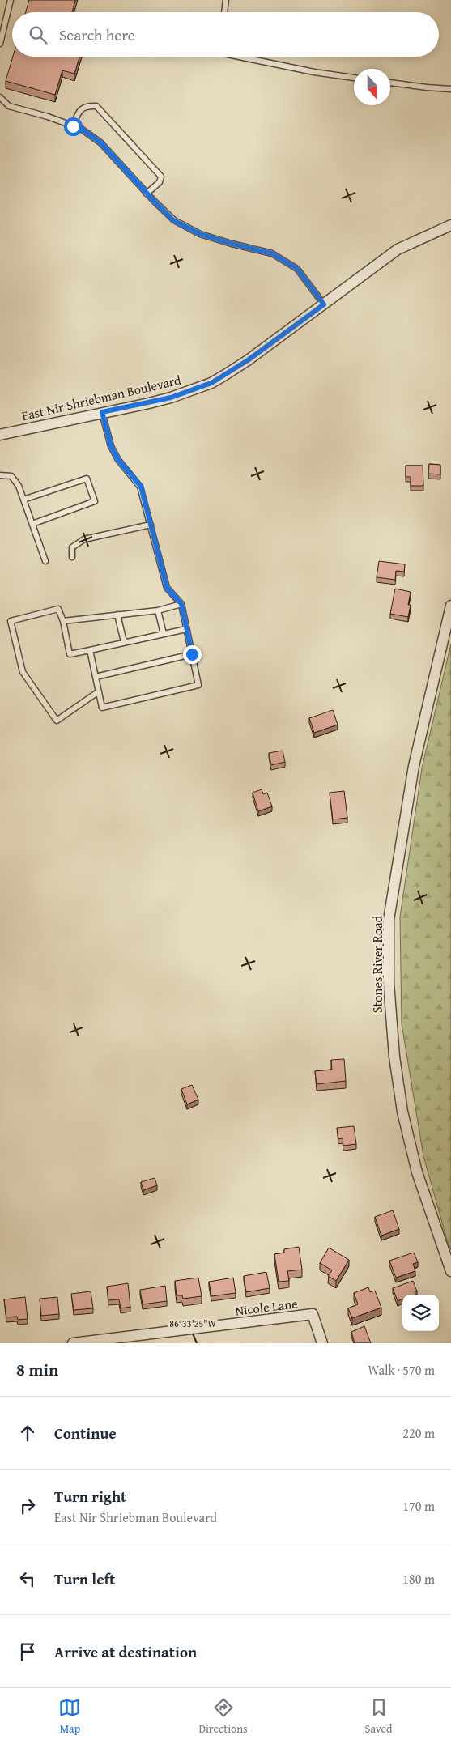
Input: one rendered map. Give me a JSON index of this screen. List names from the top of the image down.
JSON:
{
  "streets": {
    "street": ["East Nir Shriebman Boulevard", "Stones River Road", "Nicole Lane"]
  },
  "north": "bottom",
  "page": {
    "search": "Search here",
    "heading": ["8 min", "Walk · 570 m"],
    "list": [
      ["Continue", "220 m"],
      ["Turn right", "East Nir Shriebman Boulevard", "170 m"],
      ["Turn left", "180 m"],
      "Arrive at destination"
    ],
    "nav": ["Map", "Directions", "Saved"]
  },
  "coordinates": ["86°33'25\"W"]
}
